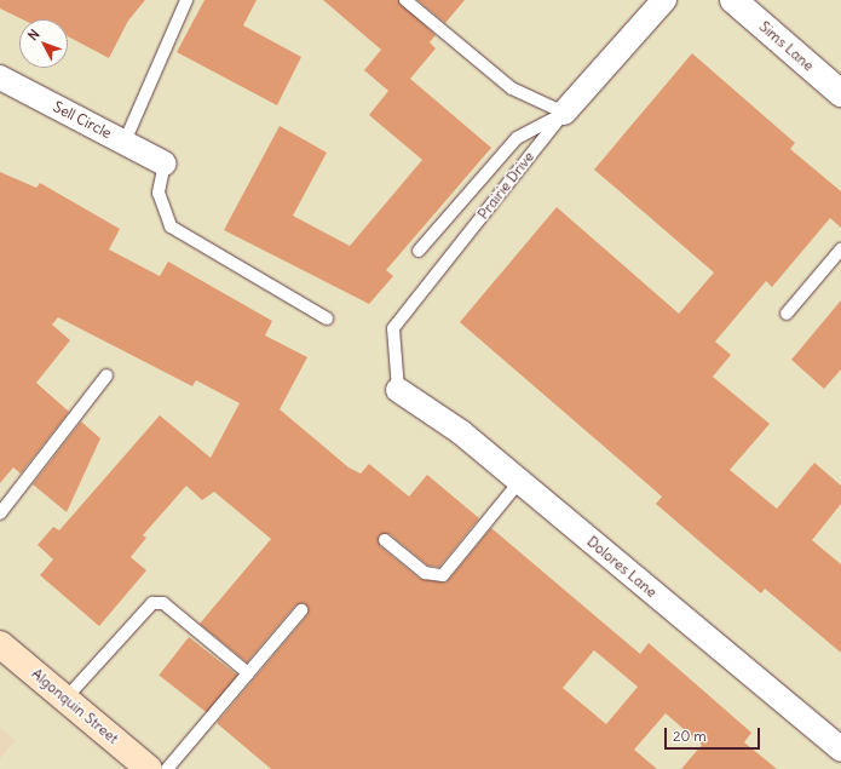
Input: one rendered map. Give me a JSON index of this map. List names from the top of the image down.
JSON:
{
  "streets": {
    "main road": ["Algonquin Street"],
    "street": [
      "Sims Lane",
      "Sell Circle",
      "Prairie Drive",
      "Dolores Lane"
    ]
  },
  "crossings": [
    ["Prairie Drive", "Dolores Lane"]
  ],
  "scale_bar": "20 m",
  "north": "top left"
}
